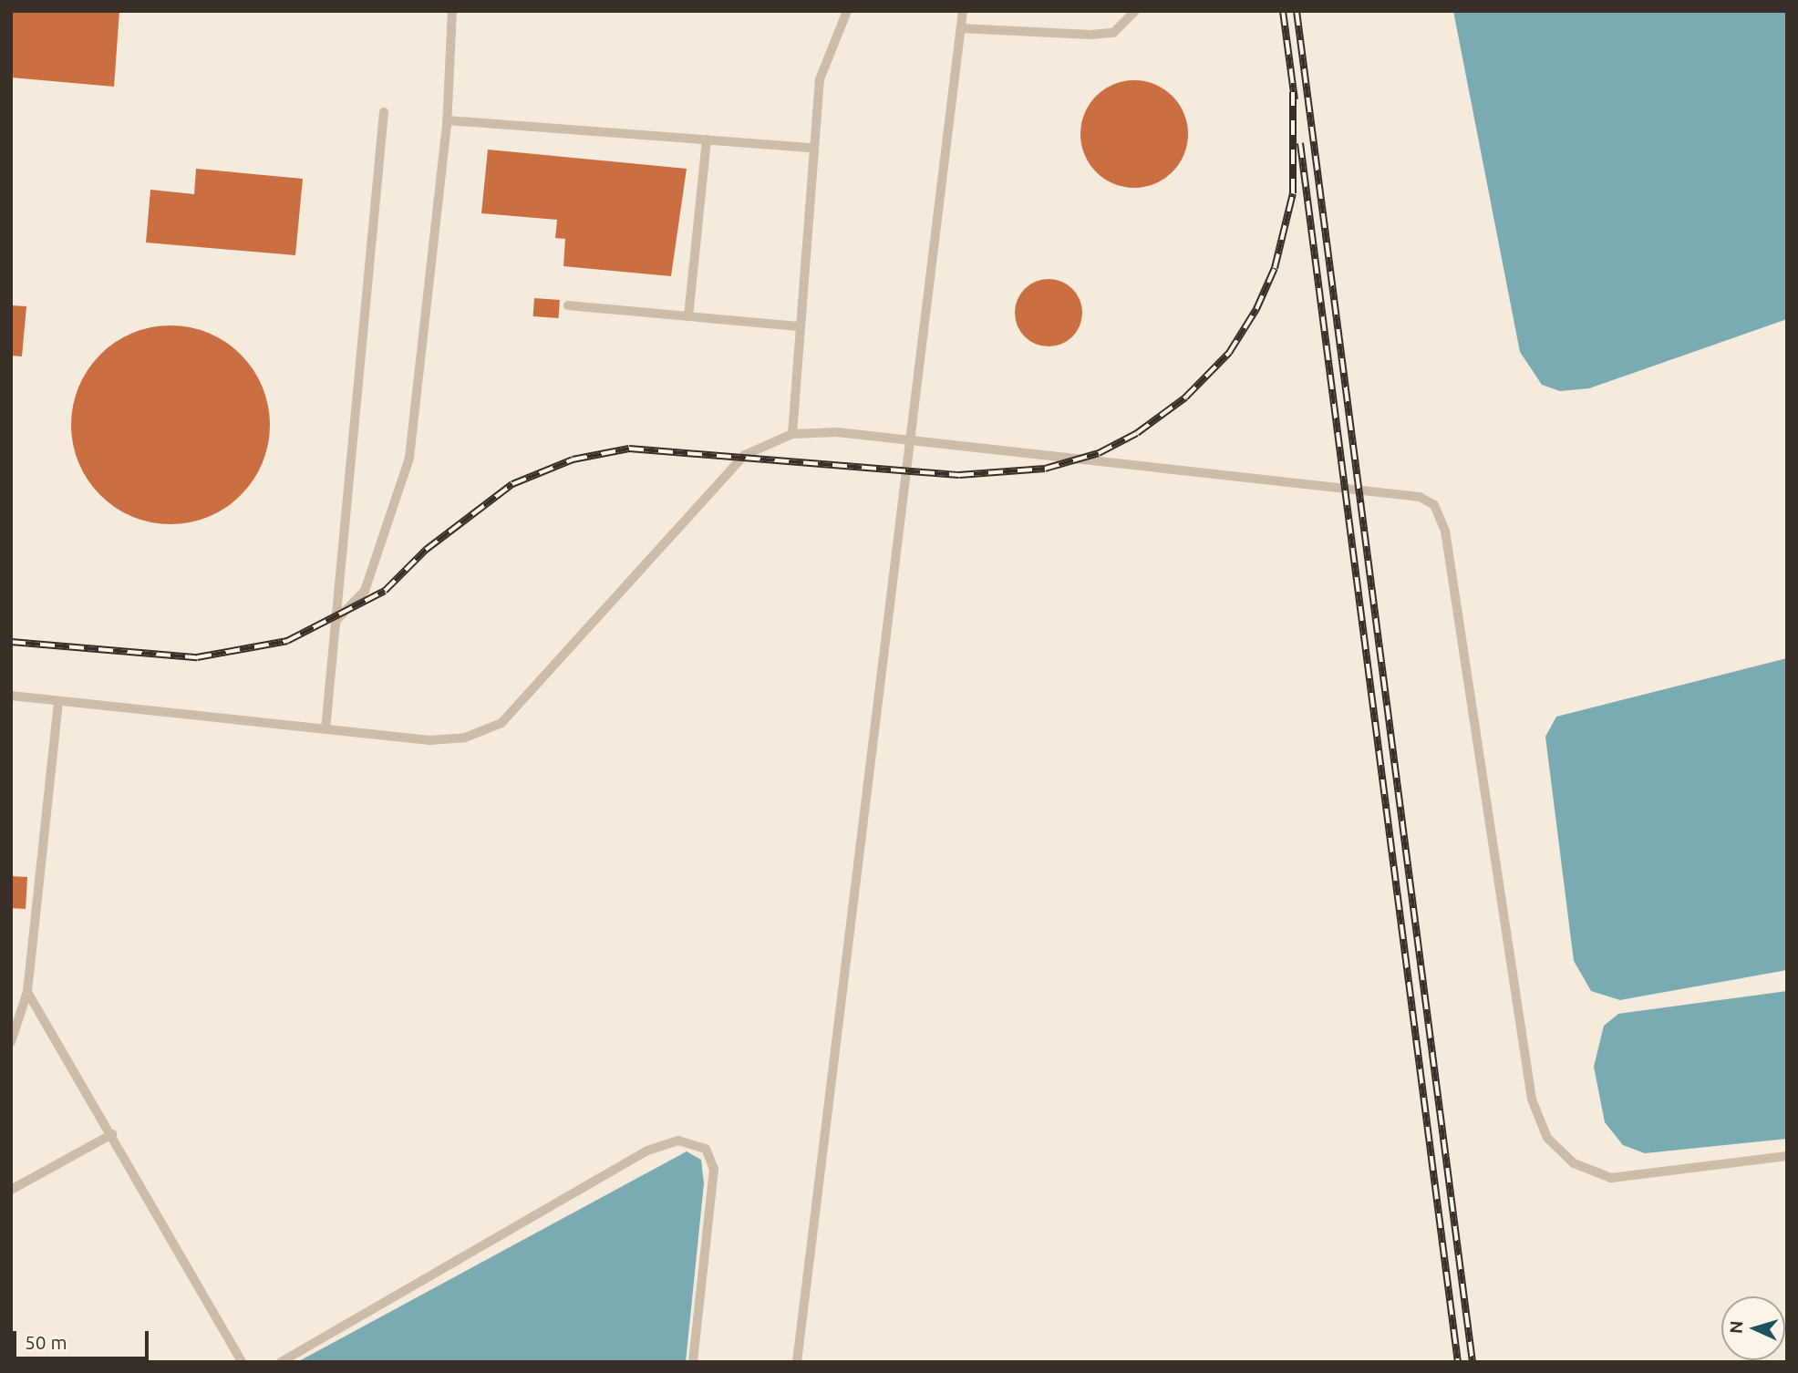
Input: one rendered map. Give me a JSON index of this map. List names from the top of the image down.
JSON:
{
  "scale_bar": "50 m",
  "north": "left"
}
